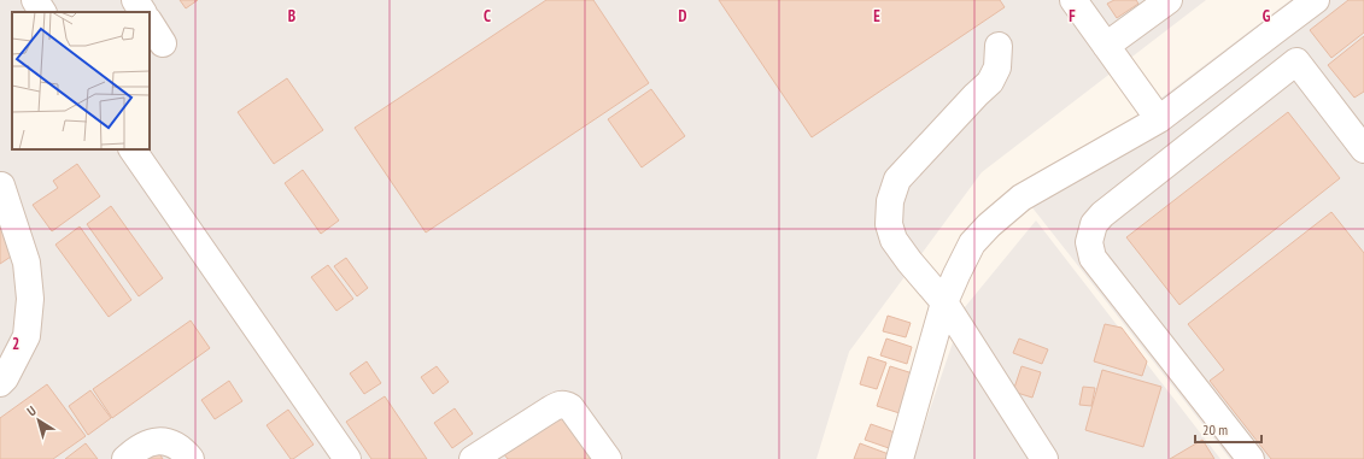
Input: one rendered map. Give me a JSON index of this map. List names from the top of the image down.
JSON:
{
  "scale_bar": "20 m",
  "north": "top left",
  "grid": {
    "columns": [
      "B",
      "C",
      "D",
      "E",
      "F",
      "G"
    ],
    "rows": ["2"]
  }
}
